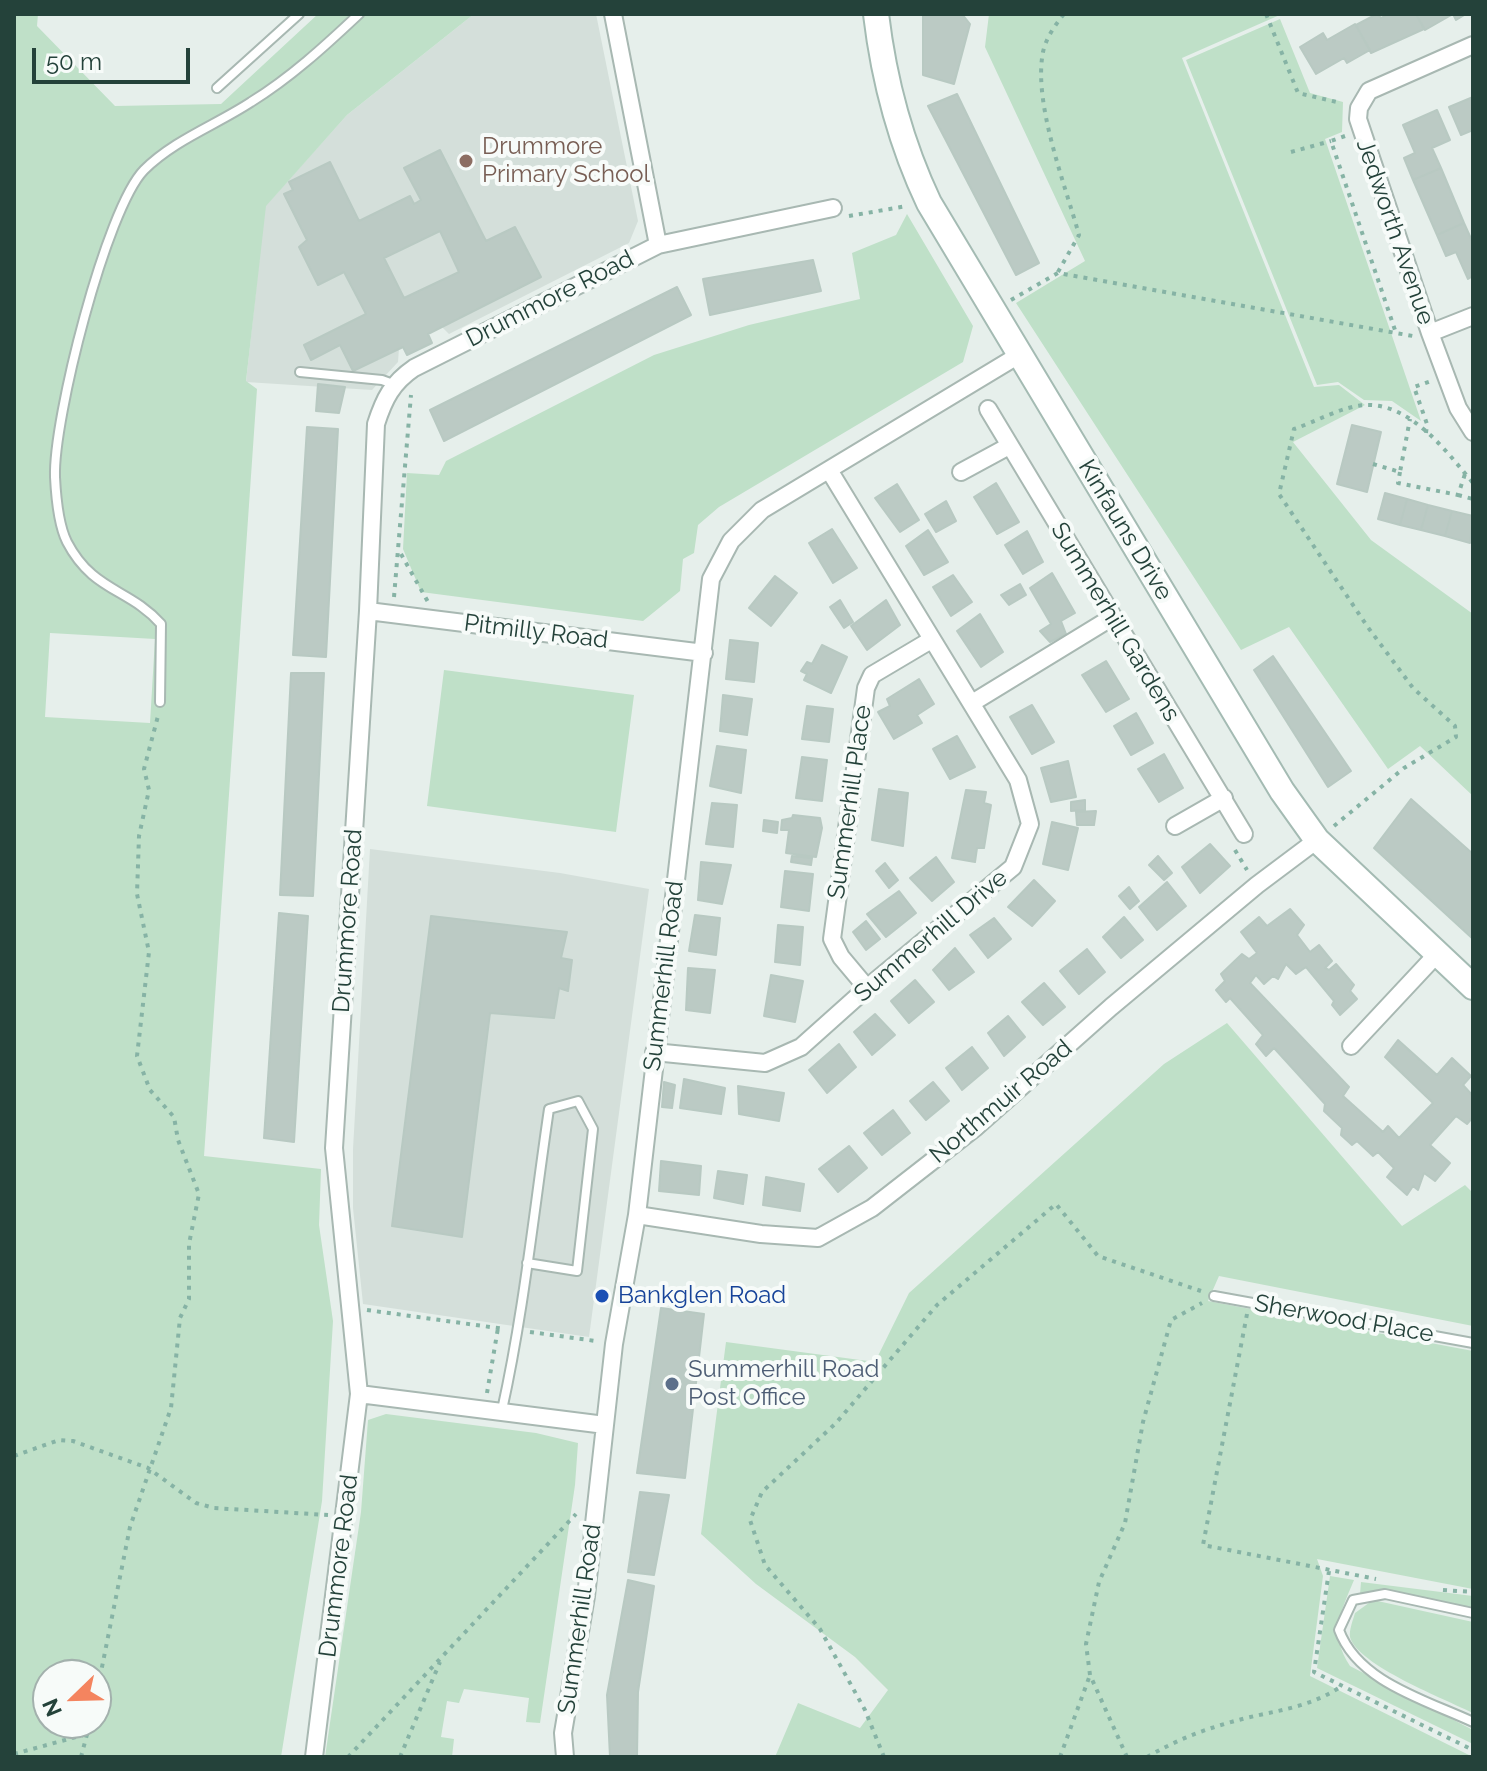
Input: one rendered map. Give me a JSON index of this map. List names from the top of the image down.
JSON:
{
  "streets": {
    "street": [
      "Jedworth Avenue",
      "Drummore Road",
      "Kinfauns Drive",
      "Summerhill Gardens",
      "Pitmilly Road",
      "Summerhill Place",
      "Summerhill Drive",
      "Summerhill Road",
      "Northmuir Road"
    ],
    "lane": ["Sherwood Place"]
  },
  "crossings": [
    ["Drummore Road", "Pitmilly Road"],
    ["Kinfauns Drive", "Summerhill Road"],
    ["Kinfauns Drive", "Northmuir Road"],
    ["Pitmilly Road", "Summerhill Road"],
    ["Summerhill Place", "Summerhill Drive"],
    ["Summerhill Drive", "Summerhill Road"],
    ["Summerhill Road", "Northmuir Road"]
  ],
  "places": ["Drummore Primary School", "Bankglen Road", "Summerhill Road Post Office"],
  "scale_bar": "50 m",
  "north": "bottom left"
}
